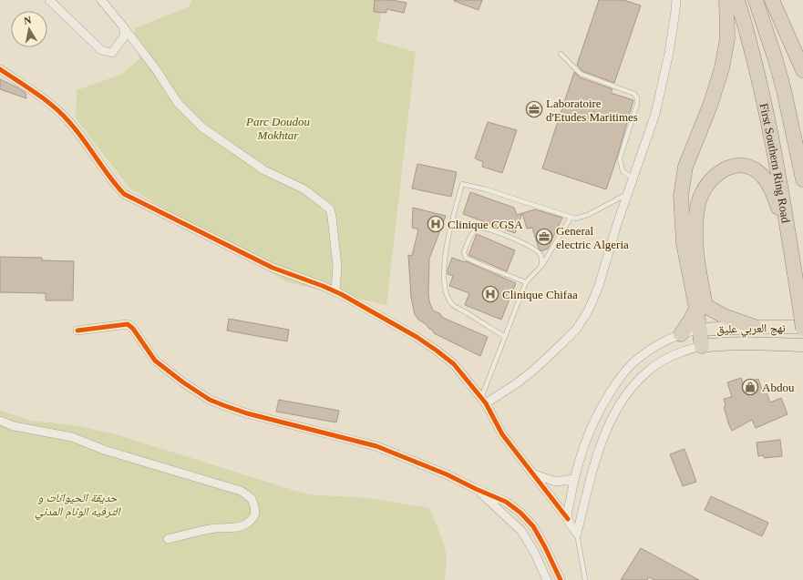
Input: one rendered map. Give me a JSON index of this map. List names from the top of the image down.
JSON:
{
  "streets": {
    "highway": ["First Southern Ring Road"],
    "main road": ["نهج العربي عليق"]
  },
  "crossings": [
    ["First Southern Ring Road", "نهج العربي عليق"]
  ],
  "parks": ["Parc Doudou Mokhtar", "حديقة الحيوانات و الترفيه الوئام المدني"],
  "places": {
    "office": ["Laboratoire d'Etudes Maritimes", "General electric Algeria"],
    "hospital": ["Clinique CGSA", "Clinique Chifaa"],
    "shop": ["Abdou"]
  },
  "north": "top"
}
